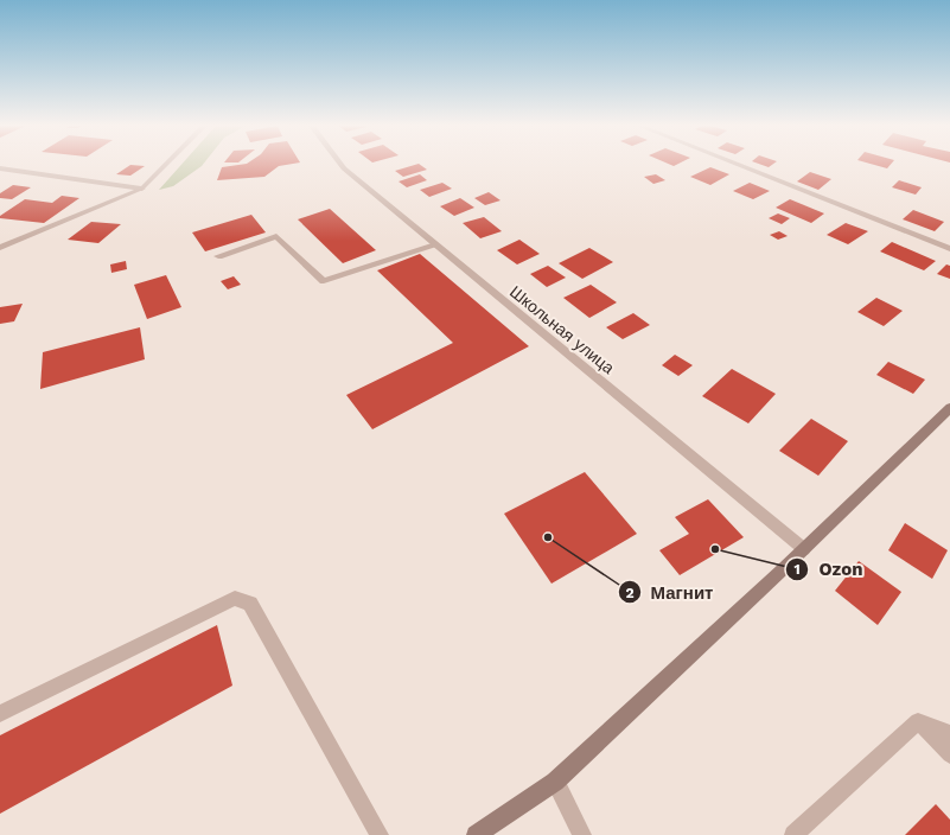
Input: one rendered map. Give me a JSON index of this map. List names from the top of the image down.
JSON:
{
  "streets": {
    "street": ["Школьная улица"]
  },
  "places": ["Магнит", "Ozon"]
}
